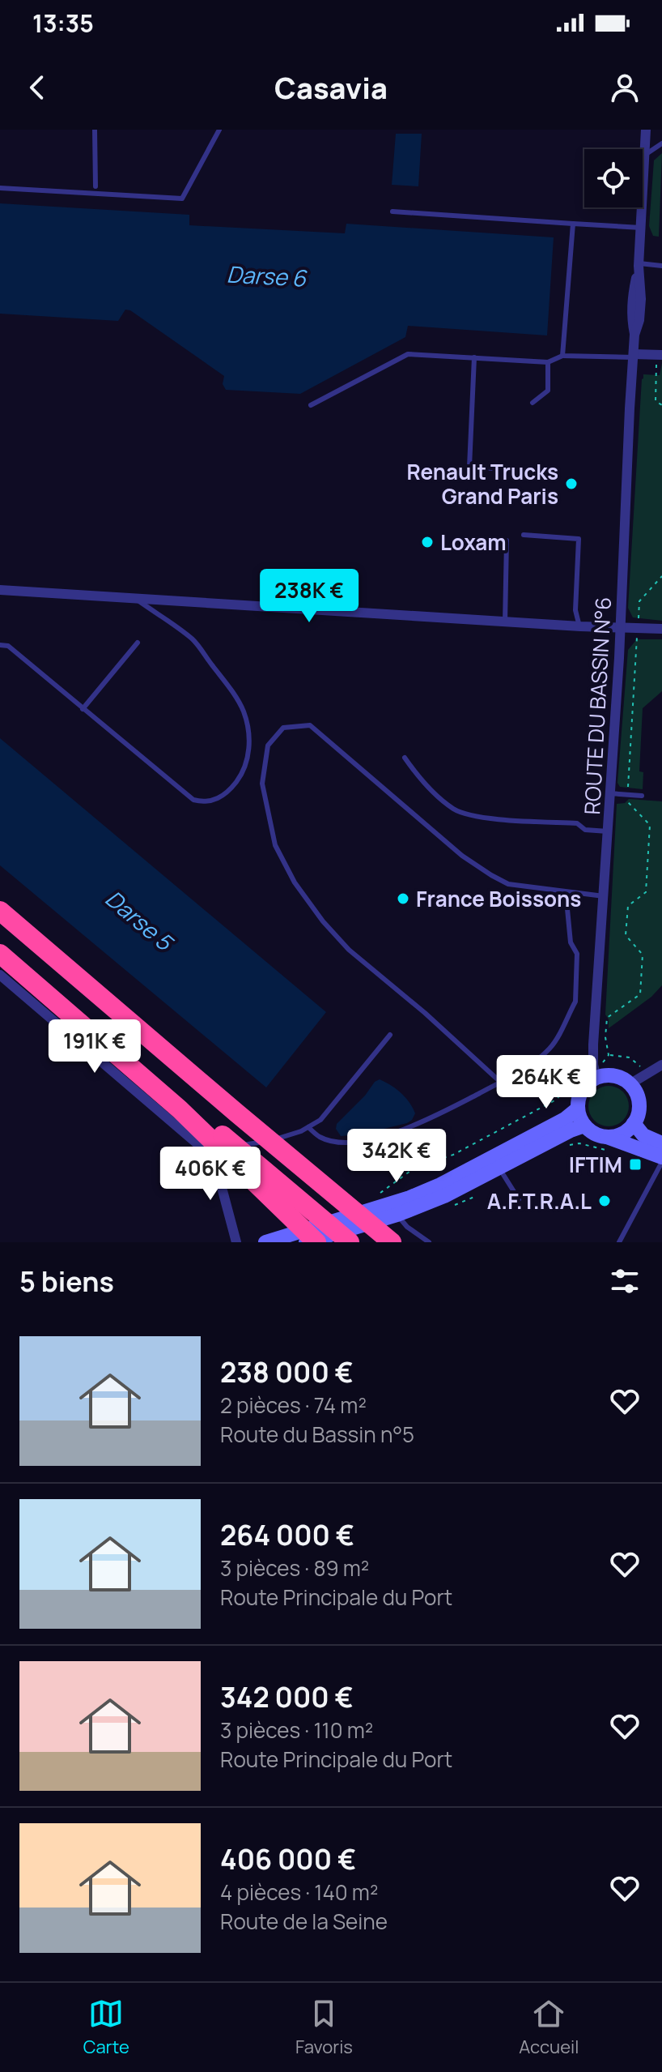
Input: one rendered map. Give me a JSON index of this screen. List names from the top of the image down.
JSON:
{
  "streets": {
    "street": ["ROUTE DU BASSIN N°6"]
  },
  "water": ["Darse 6", "Darse 5"],
  "places": {
    "other": [
      "Renault Trucks Grand Paris",
      "Loxam",
      "France Boissons",
      "A.F.T.R.A.L"
    ],
    "transit": ["IFTIM"]
  },
  "page": {
    "status": "13:35",
    "header": "Casavia",
    "price": [
      "238K €",
      "191K €",
      "264K €",
      "342K €",
      "406K €"
    ],
    "heading": "5 biens",
    "list": [
      {
        "name": "238 000 €",
        "note": "2 pièces · 74 m² · Route du Bassin n°5"
      },
      {
        "name": "264 000 €",
        "note": "3 pièces · 89 m² · Route Principale du Port"
      },
      {
        "name": "342 000 €",
        "note": "3 pièces · 110 m² · Route Principale du Port"
      },
      {
        "name": "406 000 €",
        "note": "4 pièces · 140 m² · Route de la Seine"
      }
    ],
    "tabs": ["Carte", "Favoris", "Accueil"]
  }
}
